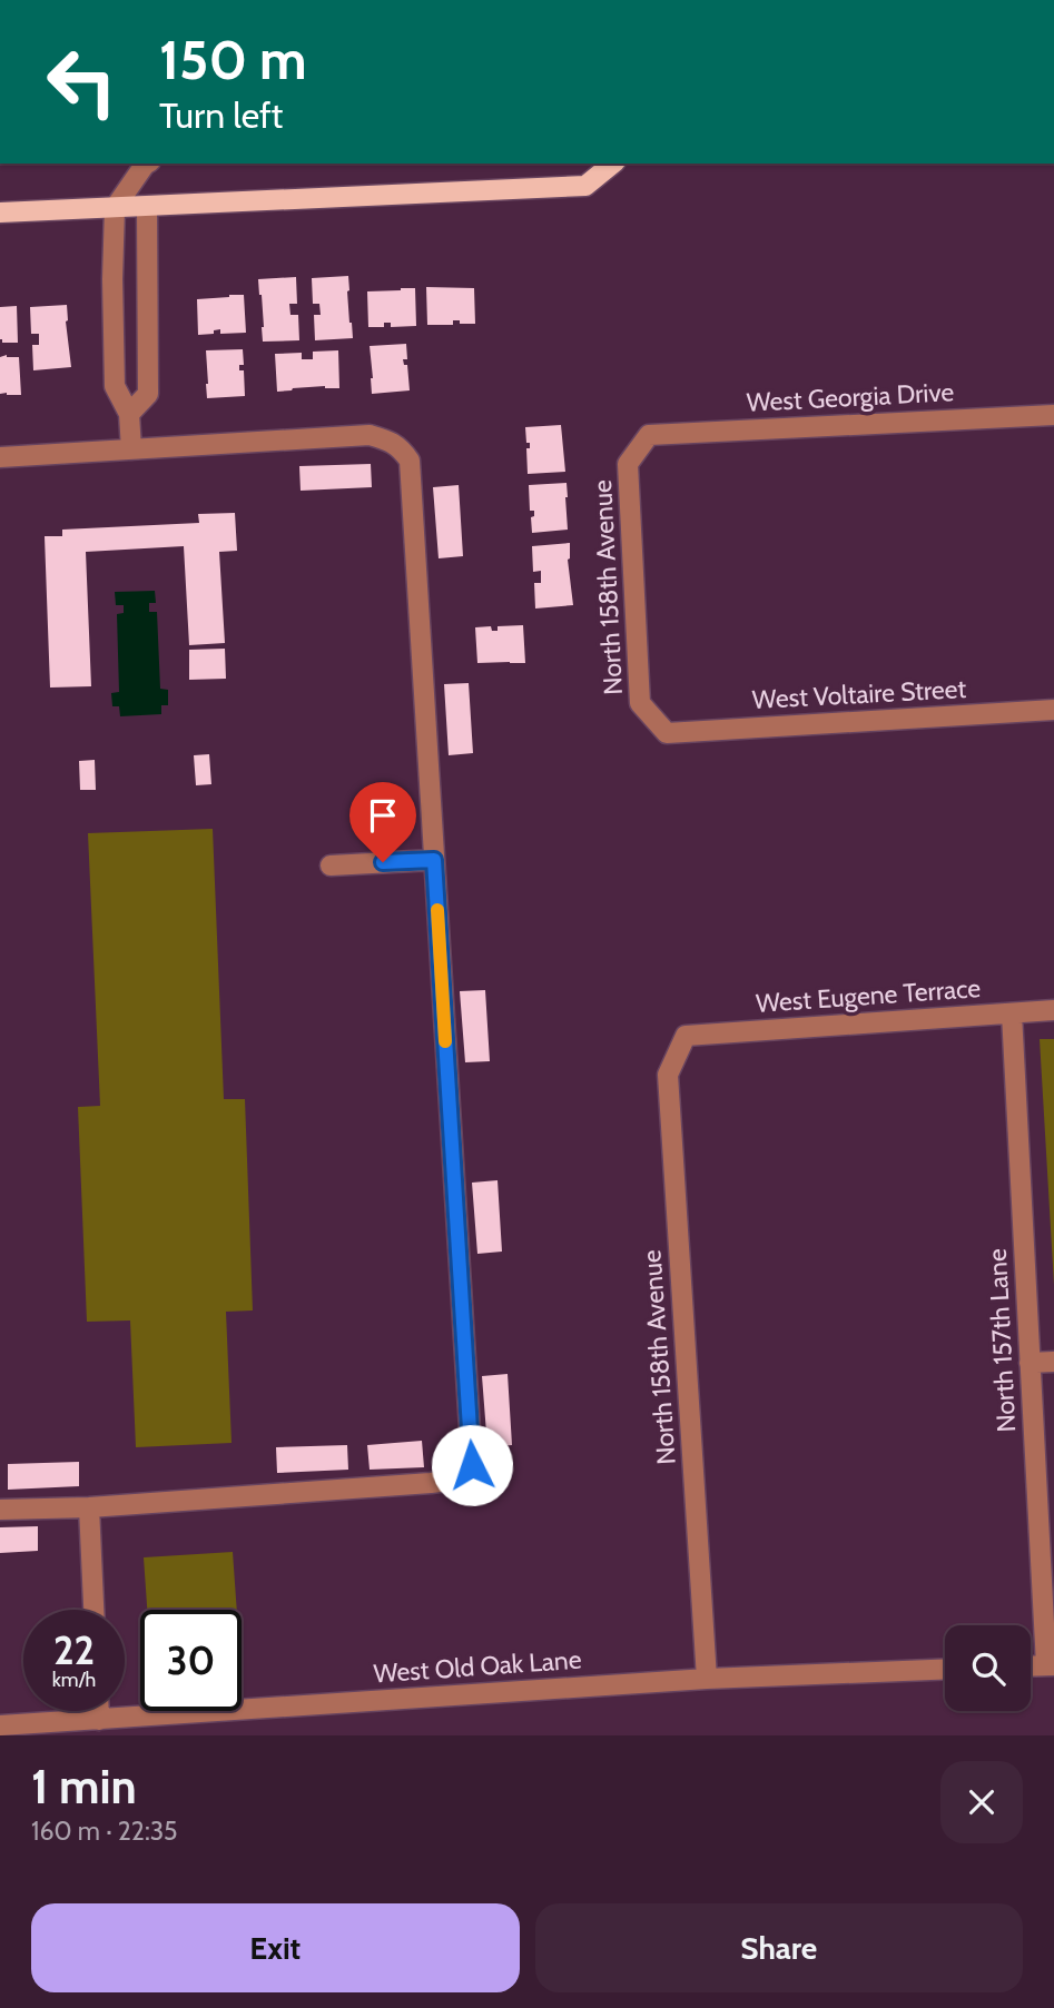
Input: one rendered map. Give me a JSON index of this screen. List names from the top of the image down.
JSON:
{
  "streets": {
    "street": [
      "West Georgia Drive",
      "North 158th Avenue",
      "West Voltaire Street",
      "West Eugene Terrace",
      "North 157th Lane",
      "West Old Oak Lane"
    ]
  },
  "crossings": [
    ["West Georgia Drive", "North 158th Avenue"],
    ["North 158th Avenue", "West Voltaire Street"],
    ["North 158th Avenue", "West Eugene Terrace"],
    ["North 158th Avenue", "West Old Oak Lane"],
    ["West Eugene Terrace", "North 157th Lane"]
  ],
  "page": {
    "turn": ["150 m", "Turn left"],
    "speed": "22 km/h",
    "limit": "30",
    "heading": ["1 min", "160 m · 22:35"],
    "buttons": ["Exit", "Share"]
  }
}
